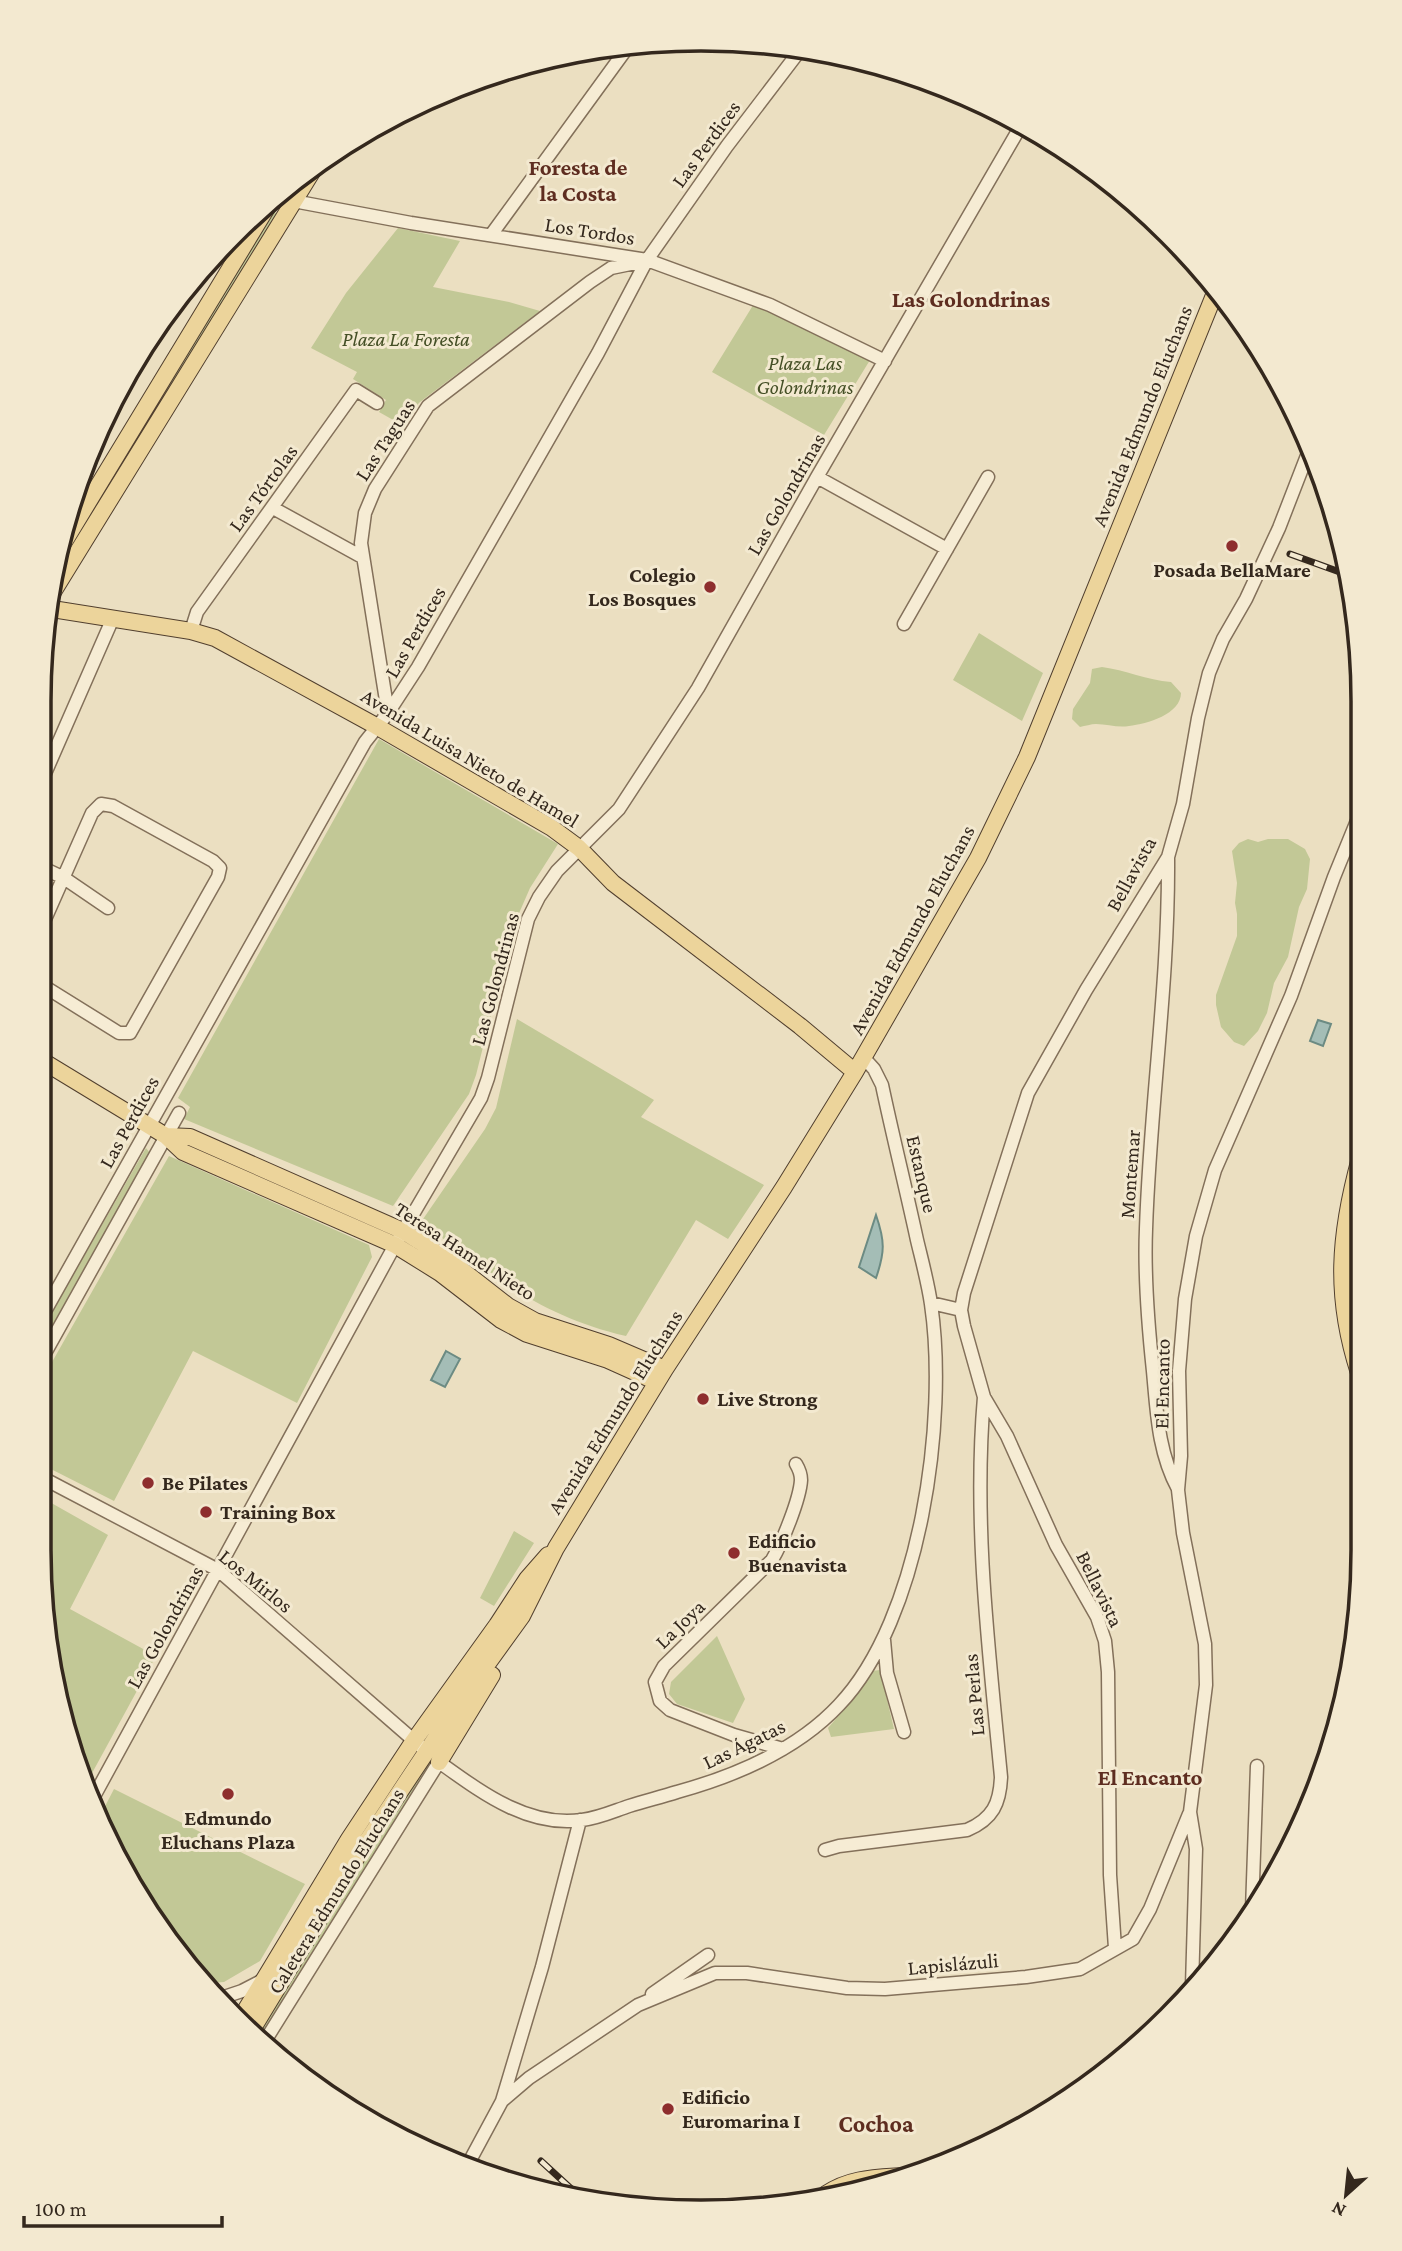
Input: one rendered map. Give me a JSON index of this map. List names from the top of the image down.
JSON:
{
  "streets": {
    "main road": ["Avenida Edmundo Eluchans", "Avenida Luisa Nieto de Hamel", "Teresa Hamel Nieto"],
    "street": [
      "Las Perdices",
      "Los Tordos",
      "Las Taguas",
      "Las Tórtolas",
      "Las Golondrinas",
      "Bellavista",
      "Estanque",
      "Montemar",
      "El Encanto",
      "Los Mirlos",
      "La Joya",
      "Las Perlas",
      "Las Ágatas",
      "Caletera Edmundo Eluchans",
      "Lapislázuli"
    ]
  },
  "crossings": [
    ["Las Perdices", "Los Tordos"],
    ["Las Perdices", "Las Taguas"],
    ["Las Perdices", "Avenida Luisa Nieto de Hamel"],
    ["Las Perdices", "Teresa Hamel Nieto"],
    ["Los Tordos", "Las Taguas"],
    ["Los Tordos", "Las Golondrinas"],
    ["Avenida Edmundo Eluchans", "Avenida Luisa Nieto de Hamel"],
    ["Avenida Edmundo Eluchans", "Estanque"],
    ["Avenida Edmundo Eluchans", "Teresa Hamel Nieto"],
    ["Avenida Edmundo Eluchans", "Los Mirlos"],
    ["Las Tórtolas", "Avenida Luisa Nieto de Hamel"],
    ["Las Golondrinas", "Avenida Luisa Nieto de Hamel"],
    ["Las Golondrinas", "Teresa Hamel Nieto"],
    ["Las Golondrinas", "Los Mirlos"],
    ["Avenida Luisa Nieto de Hamel", "Estanque"],
    ["Bellavista", "Montemar"],
    ["Bellavista", "Las Perlas"],
    ["Bellavista", "Lapislázuli"],
    ["Estanque", "Las Ágatas"],
    ["Montemar", "El Encanto"],
    ["El Encanto", "Lapislázuli"],
    ["La Joya", "Las Ágatas"],
    ["Las Ágatas", "Caletera Edmundo Eluchans"]
  ],
  "districts": [
    "Foresta de la Costa",
    "Las Golondrinas",
    "El Encanto",
    "Cochoa"
  ],
  "parks": ["Plaza La Foresta", "Plaza Las Golondrinas"],
  "places": [
    "Posada BellaMare",
    "Colegio Los Bosques",
    "Live Strong",
    "Be Pilates",
    "Training Box",
    "Edificio Buenavista",
    "Edmundo Eluchans Plaza",
    "Edificio Euromarina I"
  ],
  "scale_bar": "100 m",
  "north": "bottom left"
}
